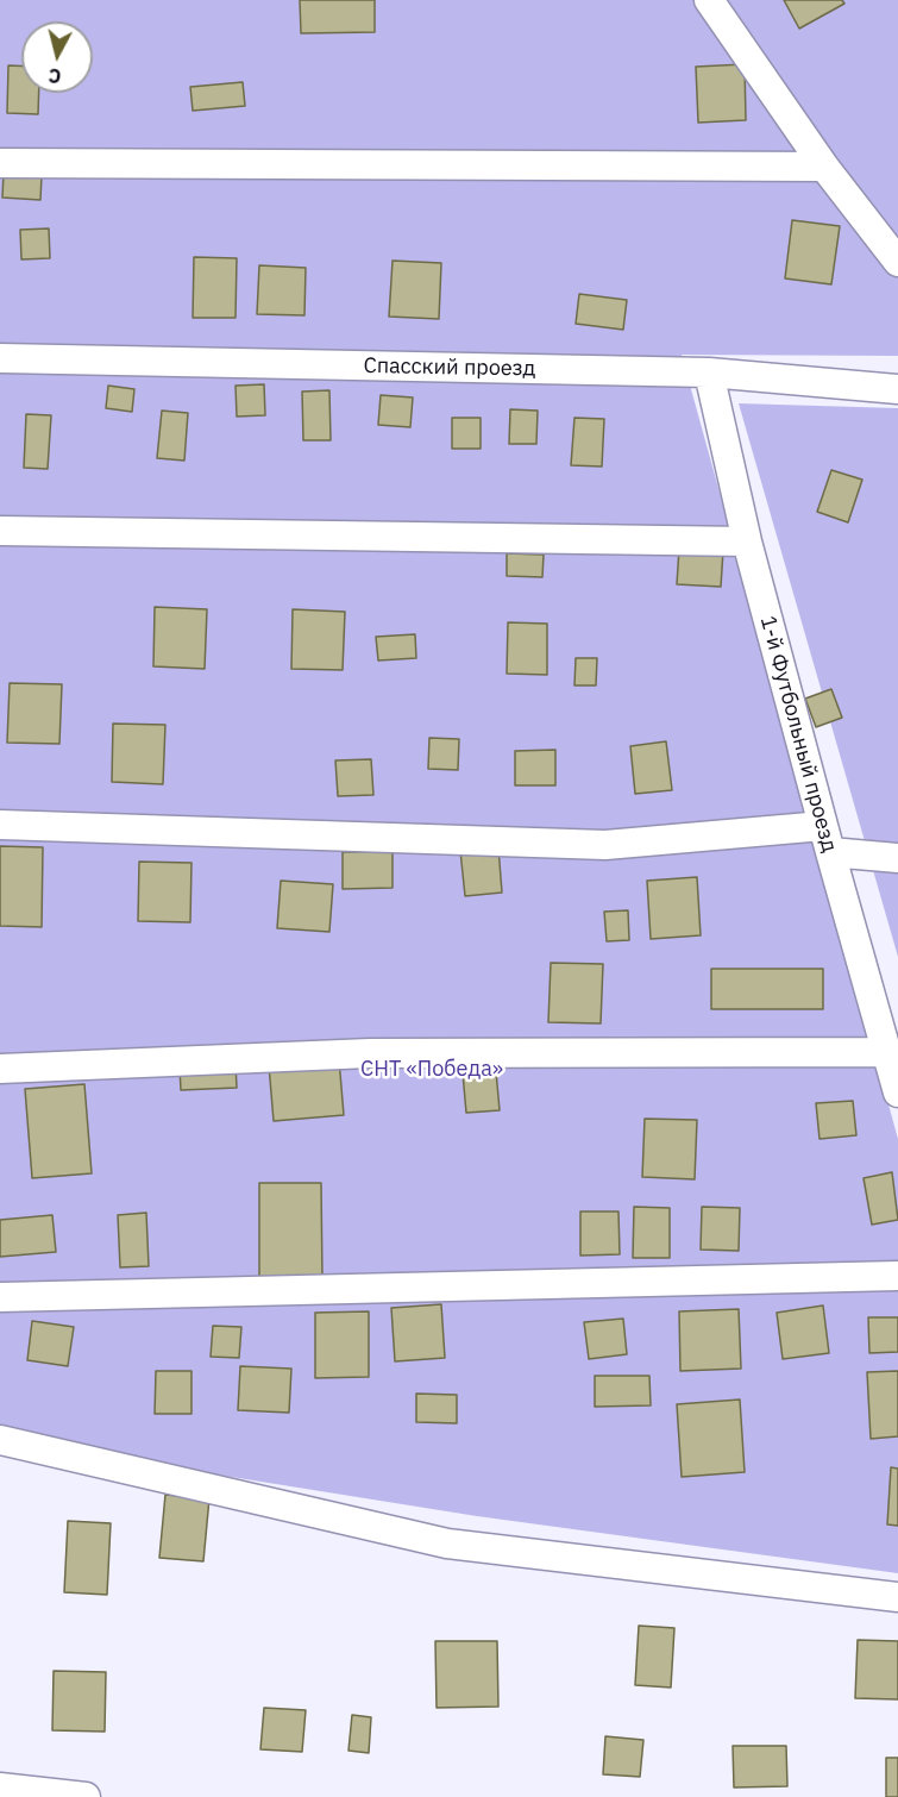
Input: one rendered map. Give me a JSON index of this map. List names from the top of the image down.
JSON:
{
  "streets": {
    "street": ["Спасский проезд", "1-й Футбольный проезд"]
  },
  "crossings": [
    ["Спасский проезд", "1-й Футбольный проезд"]
  ],
  "parks": ["СНТ «Победа»"],
  "north": "bottom"
}
